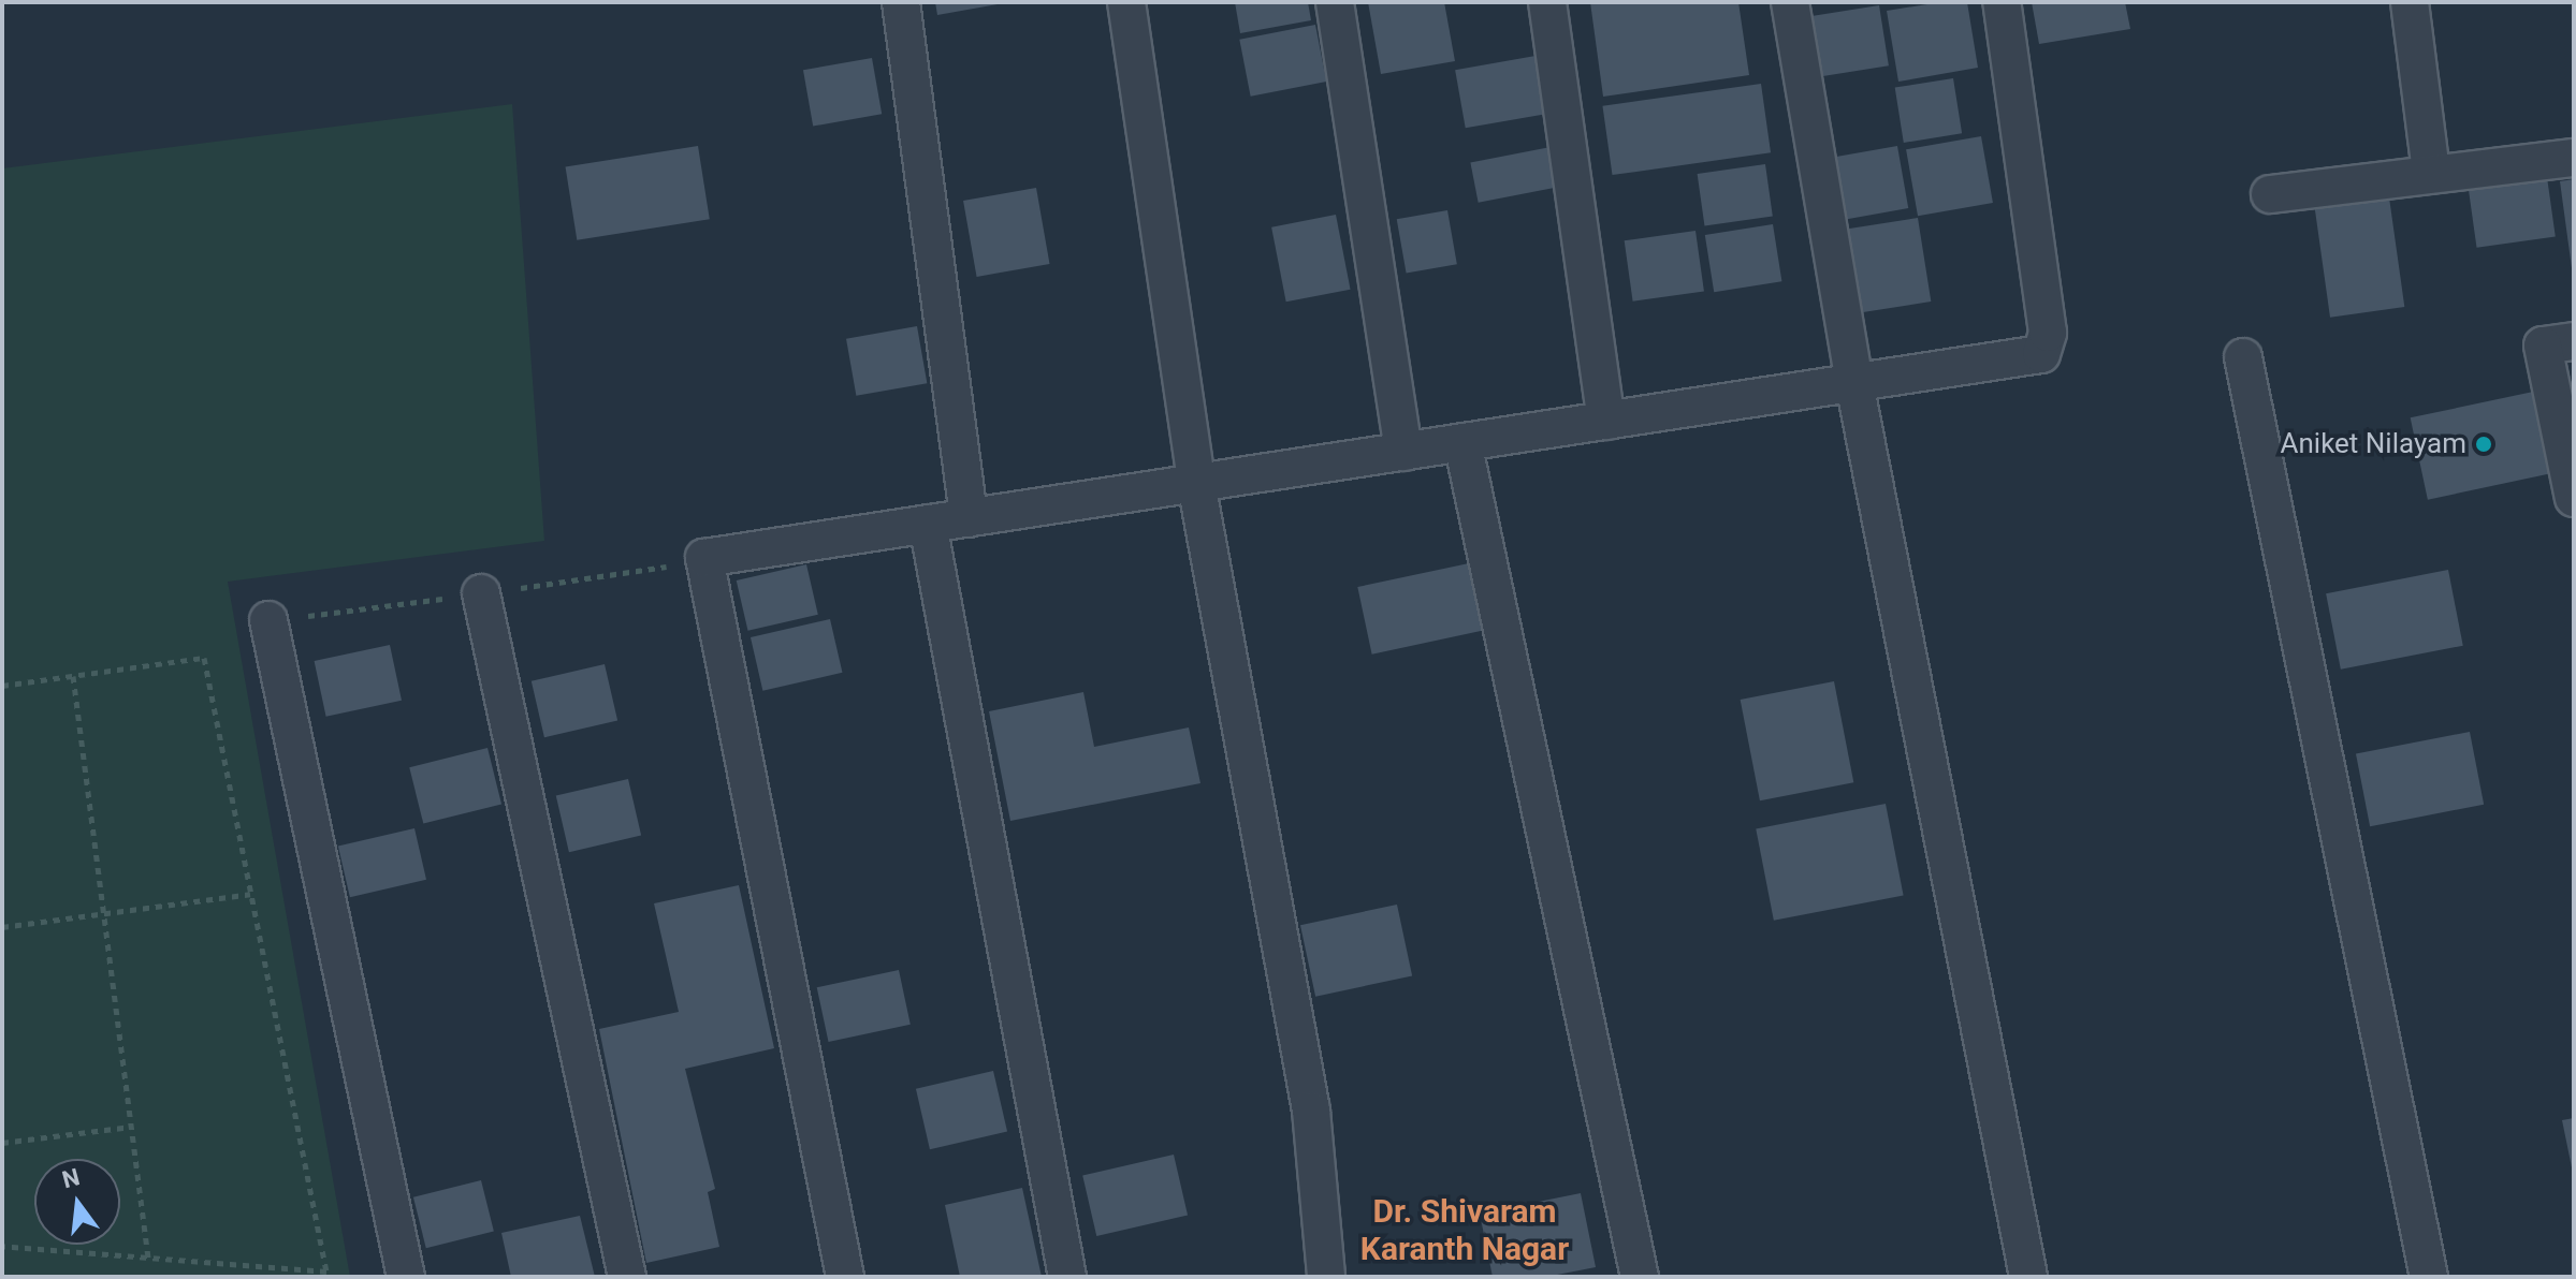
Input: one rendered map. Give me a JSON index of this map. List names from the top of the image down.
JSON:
{
  "districts": ["Dr. Shivaram Karanth Nagar"],
  "places": ["Aniket Nilayam"],
  "north": "top"
}
